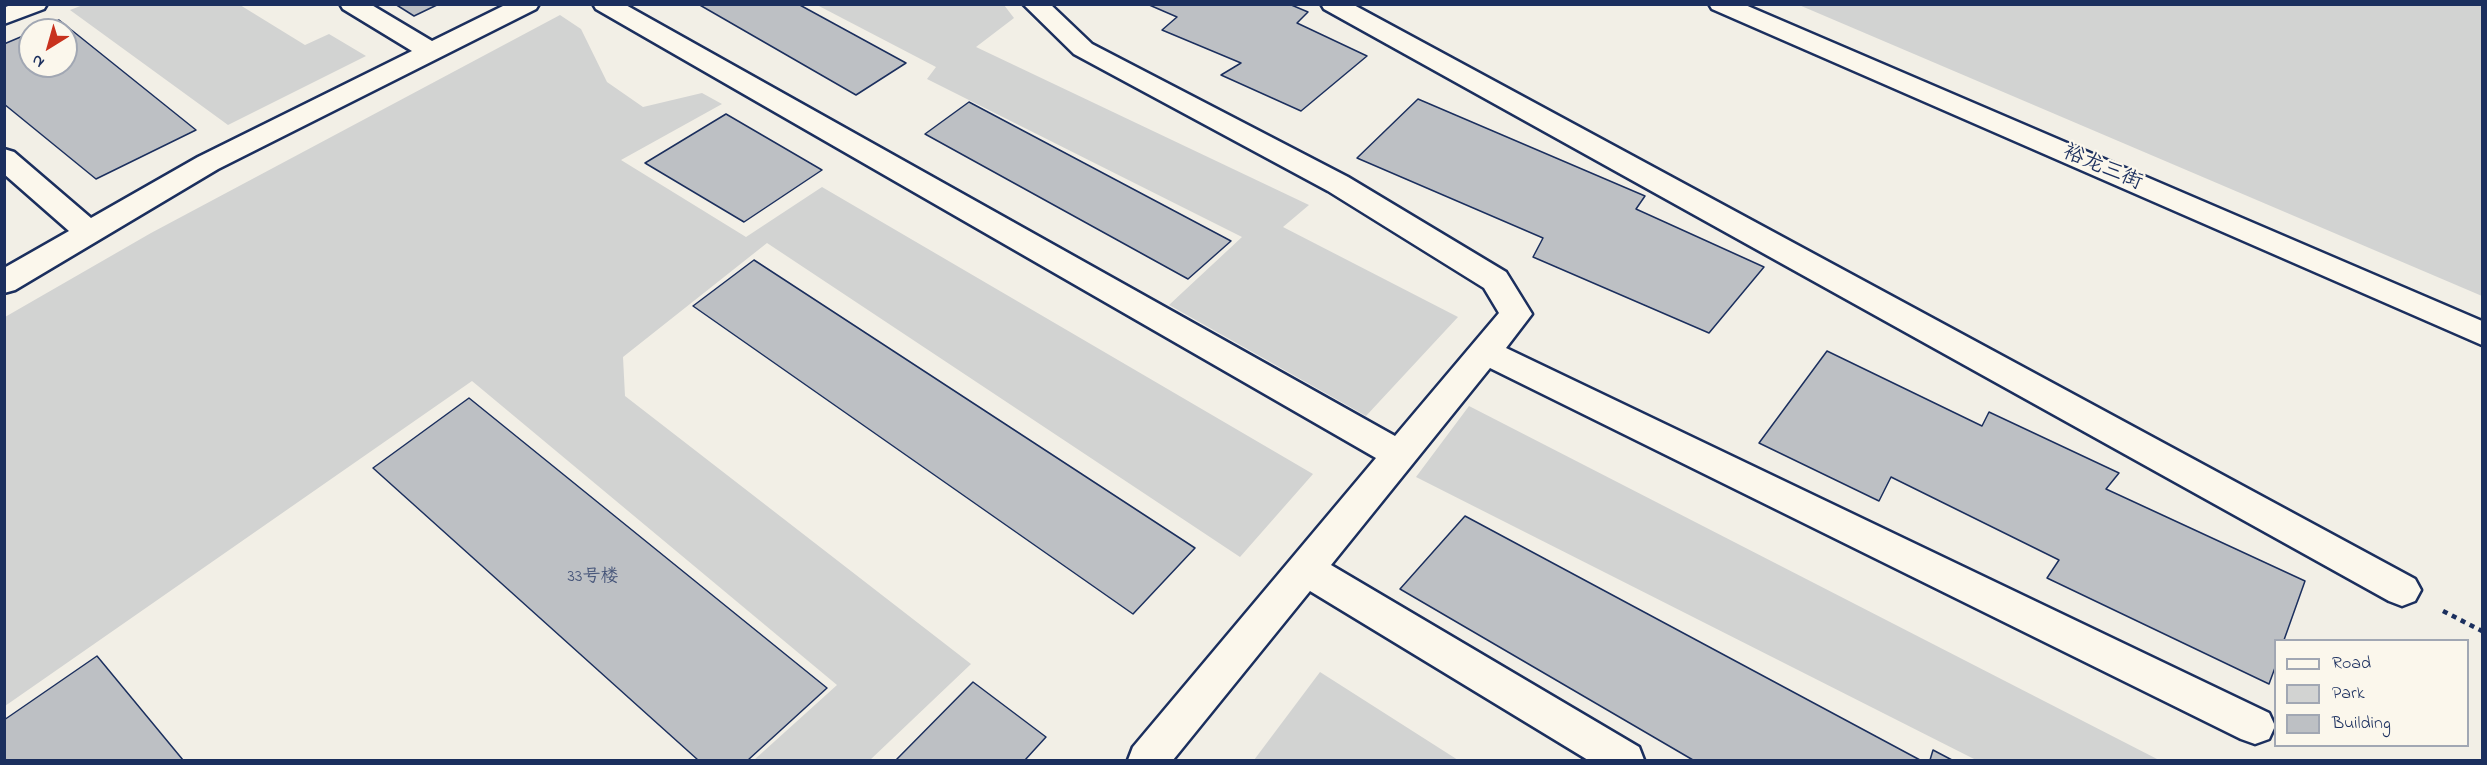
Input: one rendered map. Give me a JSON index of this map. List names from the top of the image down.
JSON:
{
  "streets": {
    "street": ["裕龙三街"]
  },
  "house_numbers": ["33号楼"],
  "legend": ["Road", "Park", "Building"],
  "north": "bottom left"
}
